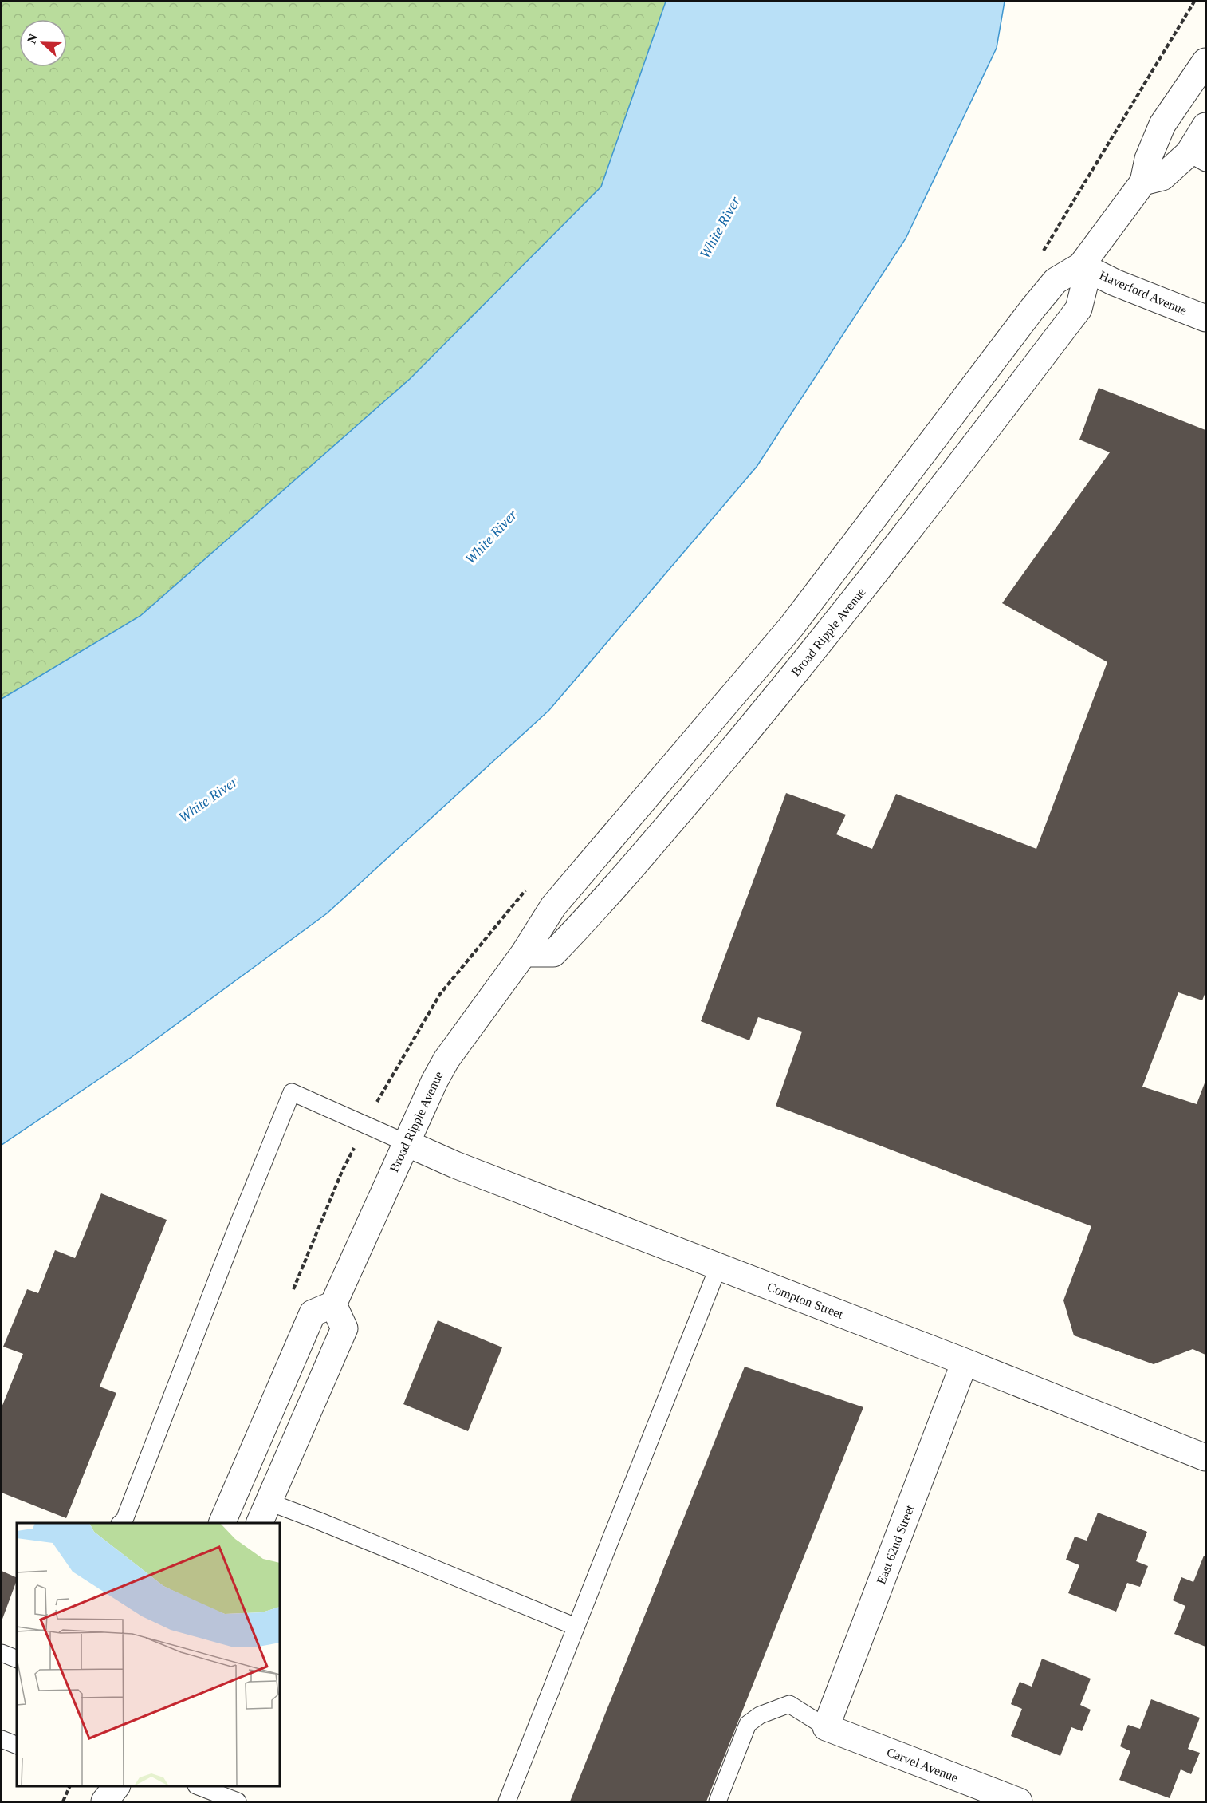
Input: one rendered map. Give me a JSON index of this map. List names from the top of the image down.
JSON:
{
  "streets": {
    "street": [
      "Haverford Avenue",
      "Broad Ripple Avenue",
      "Compton Street",
      "East 62nd Street",
      "Carvel Avenue"
    ]
  },
  "crossings": [
    ["Haverford Avenue", "Broad Ripple Avenue"],
    ["Broad Ripple Avenue", "Compton Street"],
    ["Compton Street", "East 62nd Street"],
    ["East 62nd Street", "Carvel Avenue"]
  ],
  "water": ["White River"],
  "north": "left"
}
